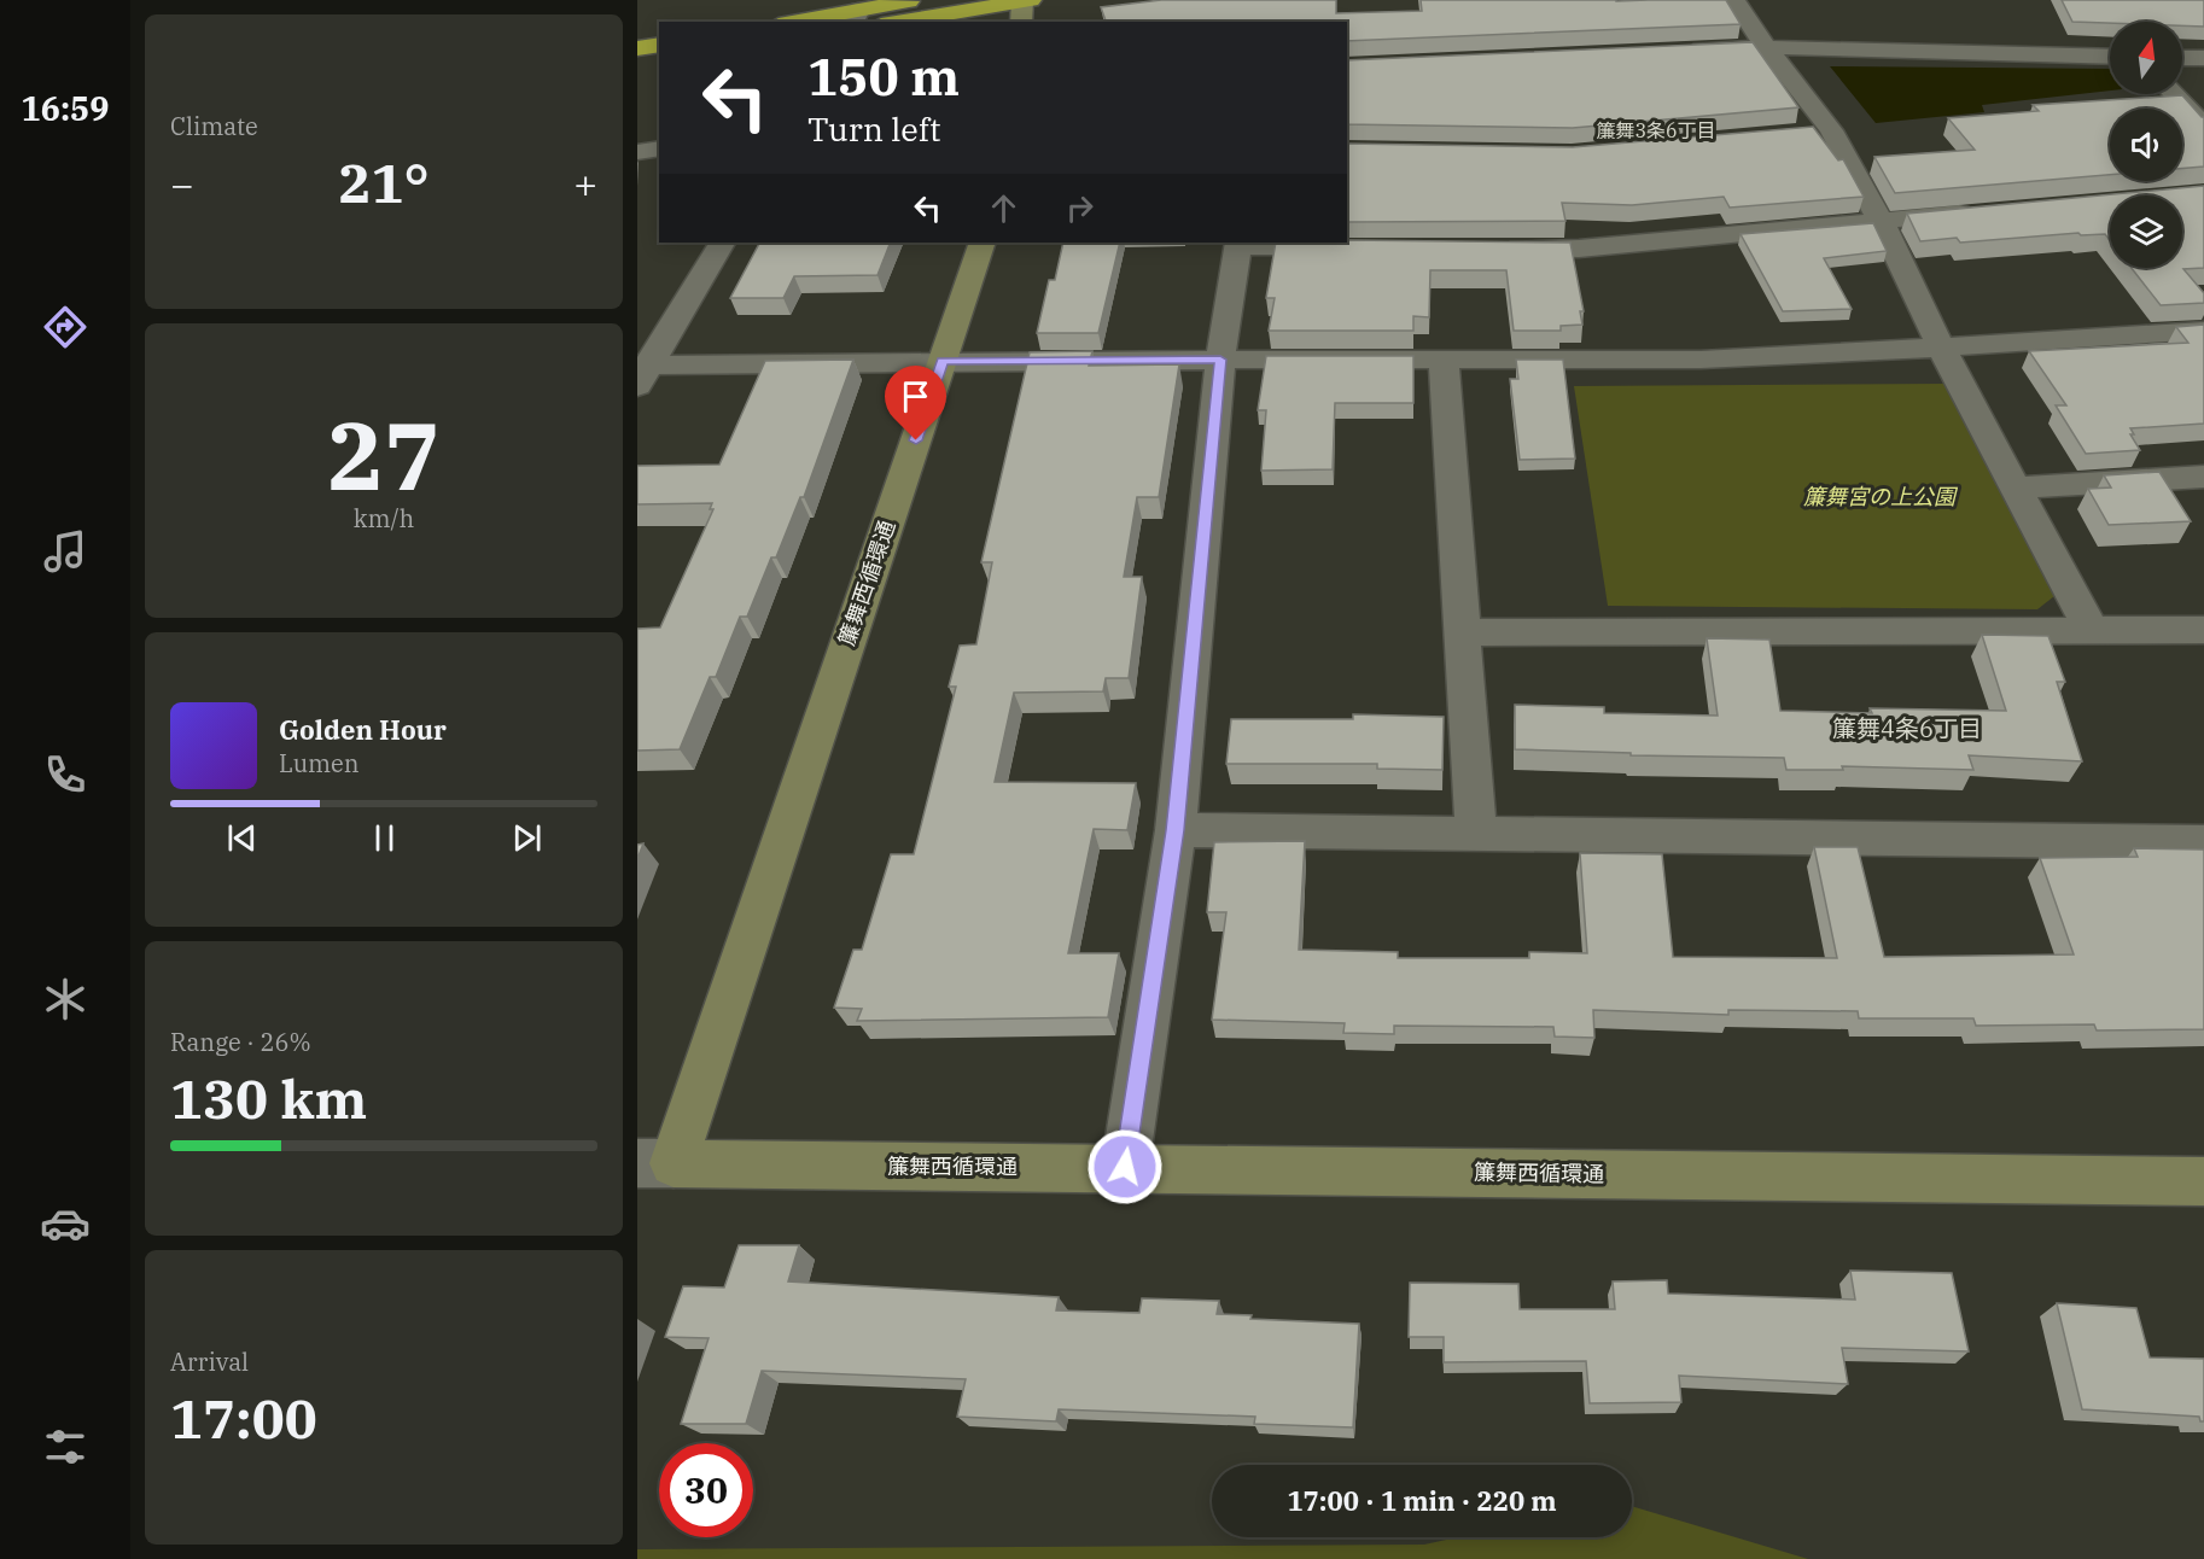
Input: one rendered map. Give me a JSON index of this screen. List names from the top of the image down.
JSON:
{
  "streets": {
    "street": ["簾舞西循環通"]
  },
  "districts": ["簾舞3条6丁目", "簾舞4条6丁目"],
  "parks": ["簾舞宮の上公園"],
  "north": "top",
  "page": {
    "tabs": "16:59",
    "tile": [
      "Climate",
      ["27", "km/h"],
      ["Range · 26%", "130 km"],
      ["Arrival", "17:00"]
    ],
    "turn": ["150 m", "Turn left"],
    "heat": ["−", "21°", "+"],
    "song": ["Golden Hour", "Lumen"],
    "limit": "30",
    "trip": "17:00 · 1 min · 220 m"
  }
}
